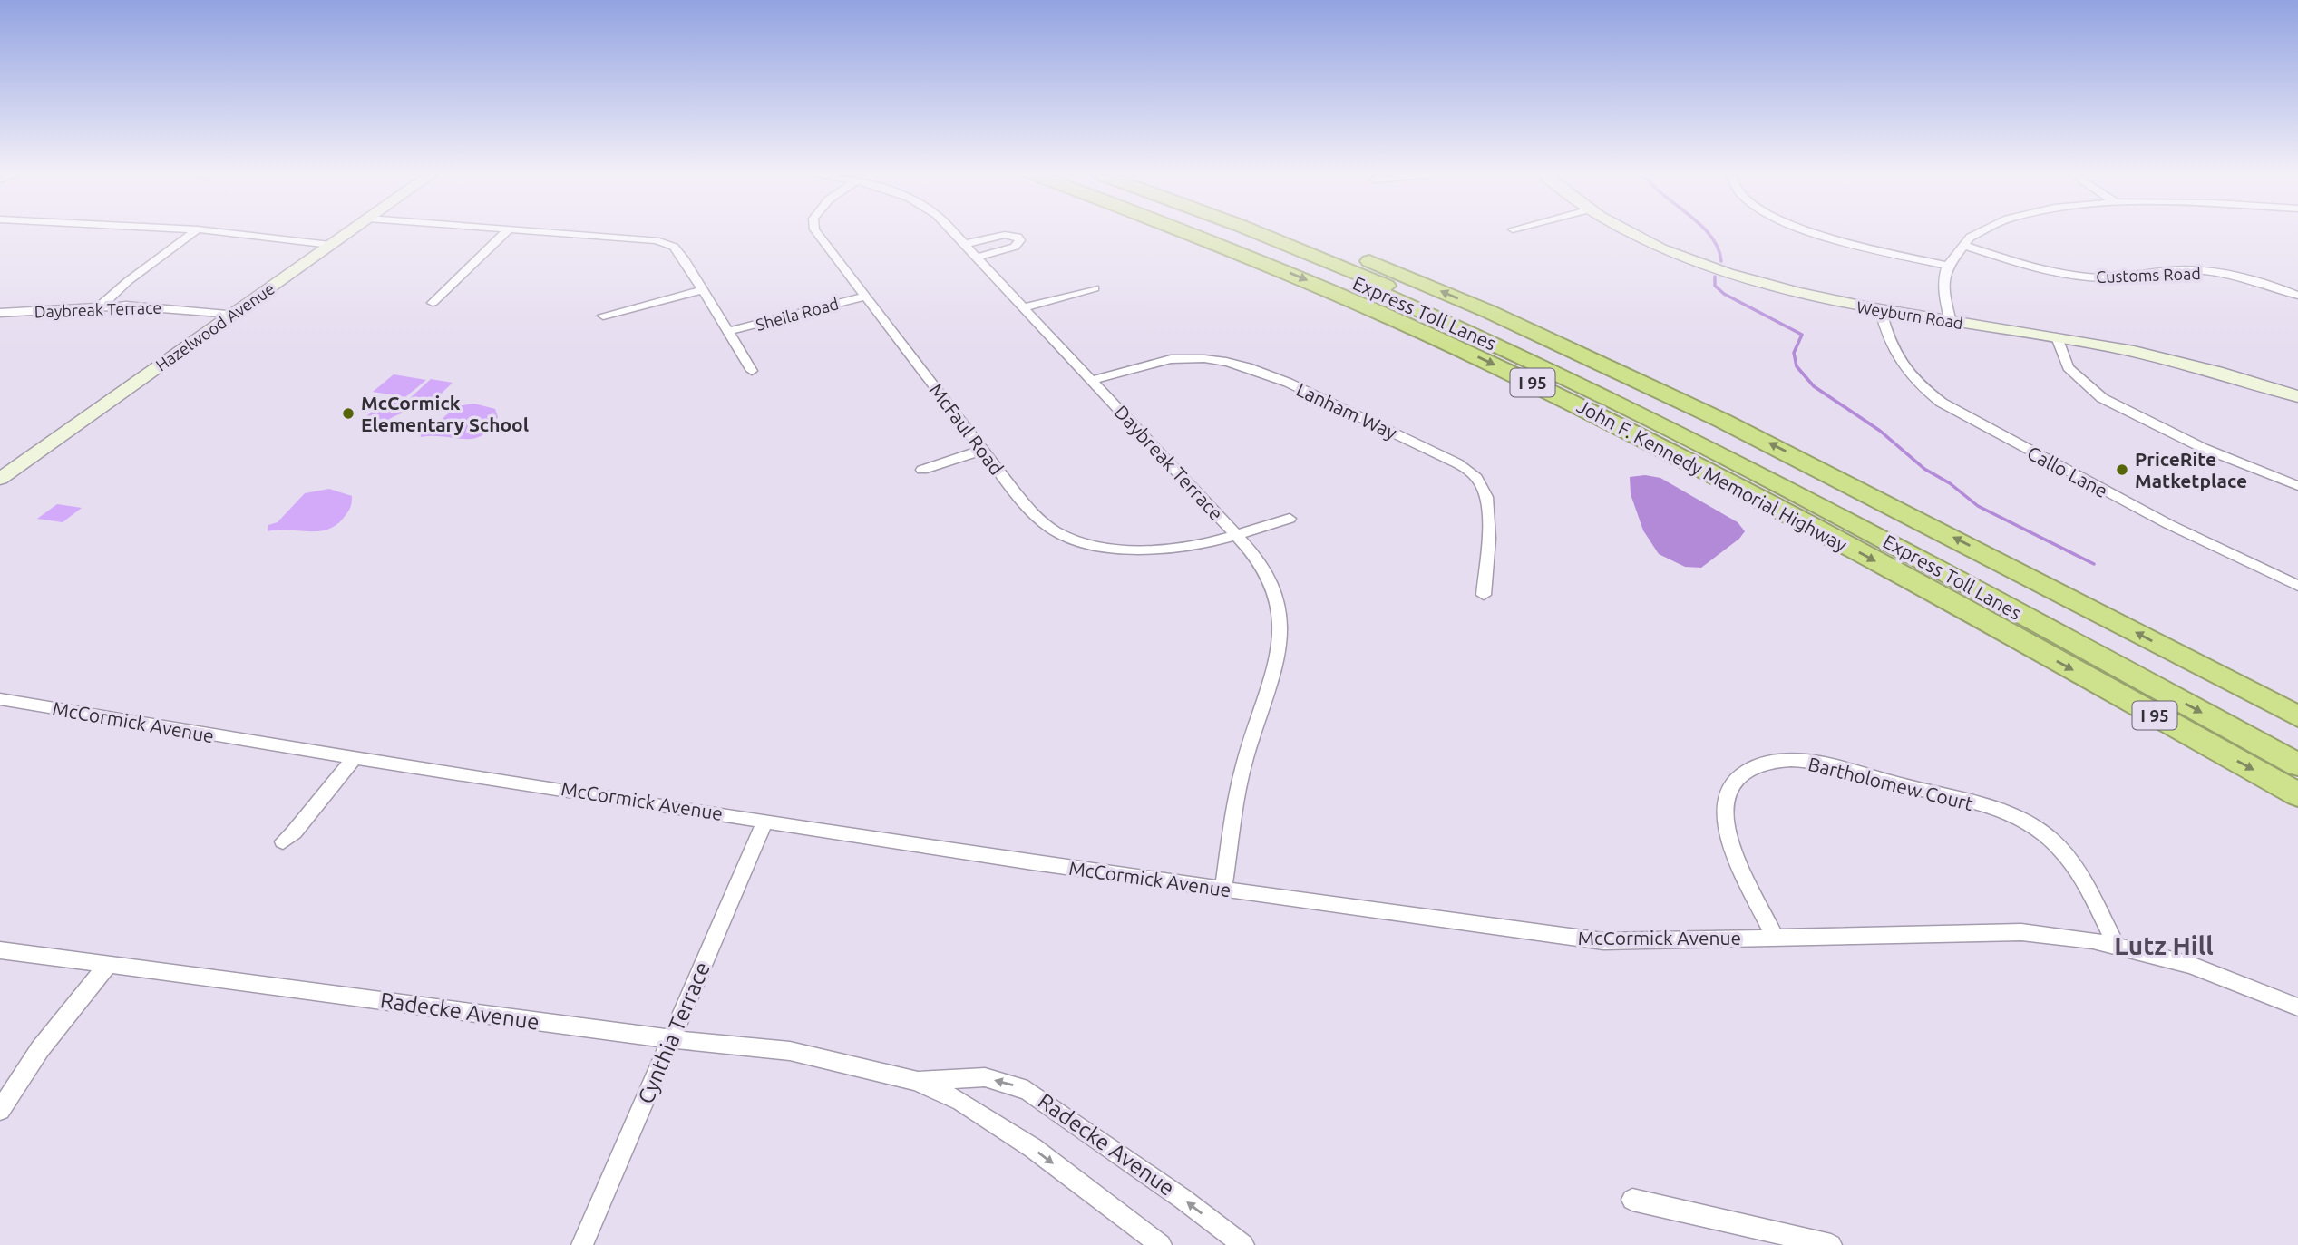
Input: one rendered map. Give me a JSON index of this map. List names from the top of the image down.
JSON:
{
  "streets": {
    "highway": ["Express Toll Lanes", "I 95", "John F. Kennedy Memorial Highway"],
    "street": [
      "Customs Road",
      "Daybreak Terrace",
      "Sheila Road",
      "Weyburn Road",
      "Hazelwood Avenue",
      "Lanham Way",
      "McFaul Road",
      "Callo Lane",
      "McCormick Avenue",
      "Bartholomew Court",
      "Radecke Avenue",
      "Cynthia Terrace"
    ]
  },
  "crossings": [
    ["Daybreak Terrace", "Hazelwood Avenue"],
    ["Daybreak Terrace", "Lanham Way"],
    ["Daybreak Terrace", "McFaul Road"],
    ["Daybreak Terrace", "McCormick Avenue"],
    ["Sheila Road", "McFaul Road"],
    ["Weyburn Road", "Callo Lane"],
    ["McCormick Avenue", "Bartholomew Court"],
    ["McCormick Avenue", "Cynthia Terrace"],
    ["Radecke Avenue", "Cynthia Terrace"]
  ],
  "districts": ["Lutz Hill"],
  "places": ["McCormick Elementary School", "PriceRite Matketplace"]
}
